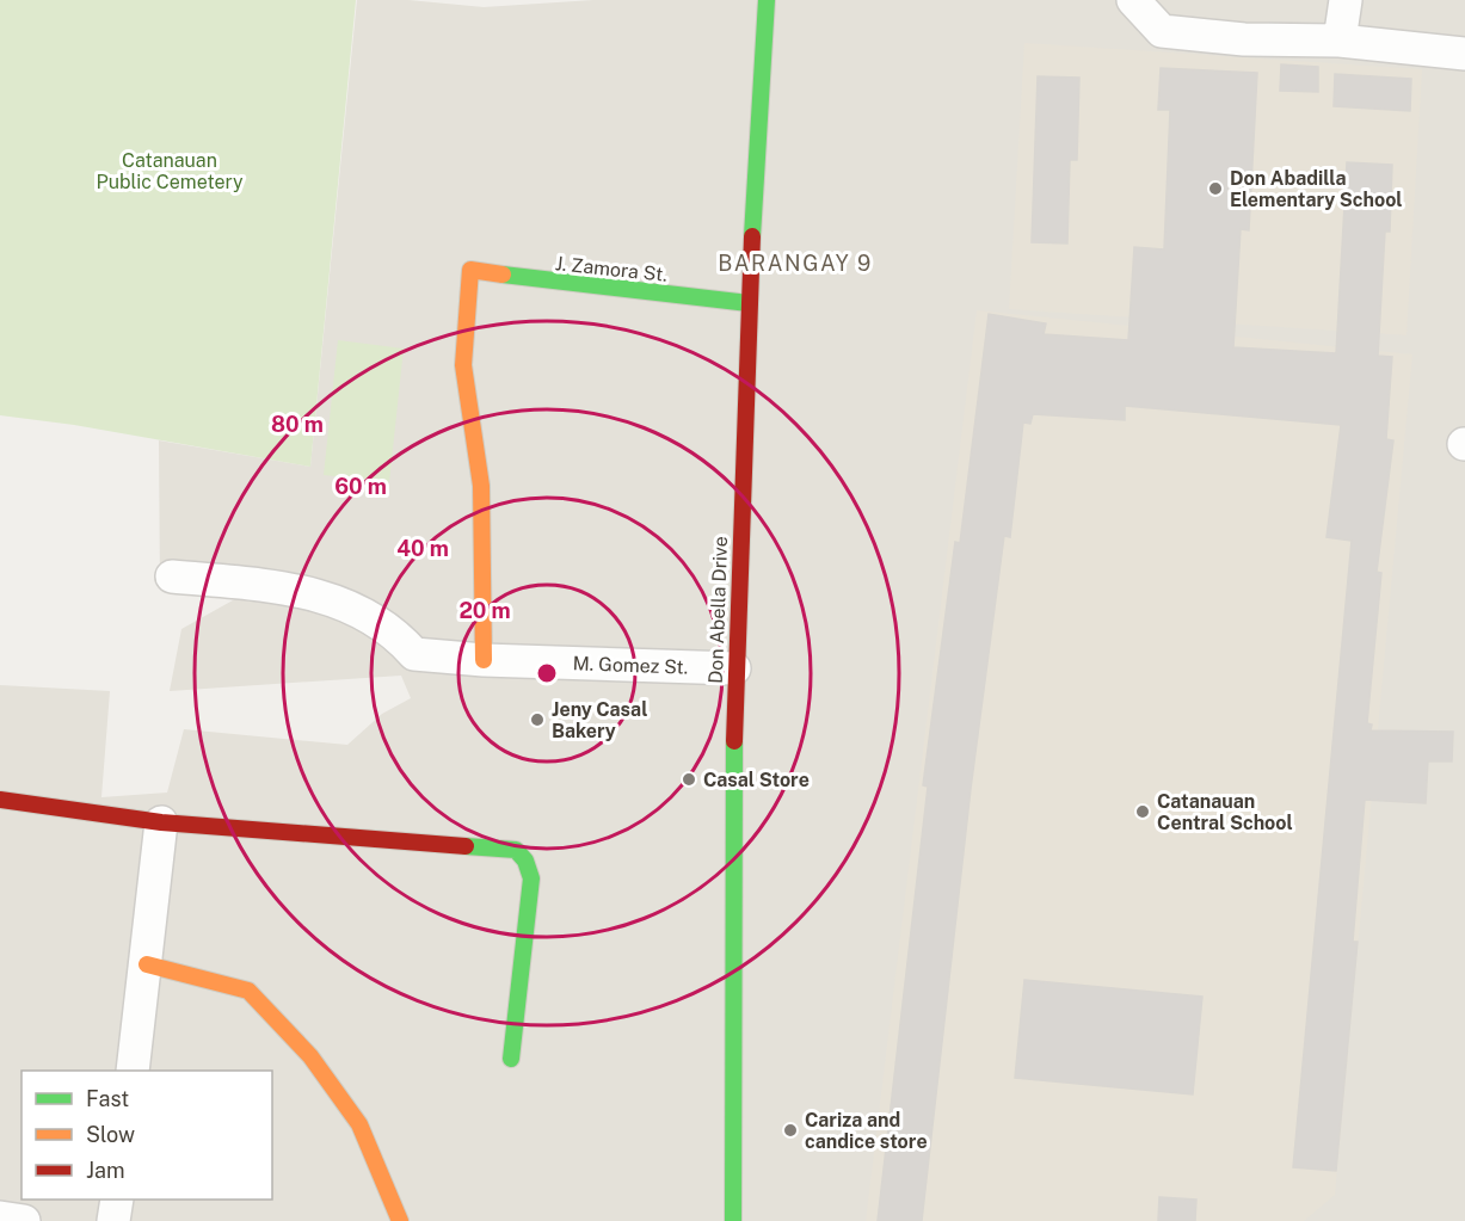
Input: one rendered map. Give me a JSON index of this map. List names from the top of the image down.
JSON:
{
  "streets": {
    "street": ["J. Zamora St.", "Don Abella Drive", "M. Gomez St."]
  },
  "crossings": [
    ["J. Zamora St.", "Don Abella Drive"],
    ["J. Zamora St.", "M. Gomez St."],
    ["Don Abella Drive", "M. Gomez St."]
  ],
  "districts": ["BARANGAY 9"],
  "parks": ["Catanauan Public Cemetery"],
  "places": [
    "Don Abadilla Elementary School",
    "Jeny Casal Bakery",
    "Casal Store",
    "Catanauan Central School",
    "Cariza and candice store"
  ],
  "legend": ["Fast", "Slow", "Jam"],
  "rings": [
    "80 m",
    "60 m",
    "40 m",
    "20 m"
  ]
}
